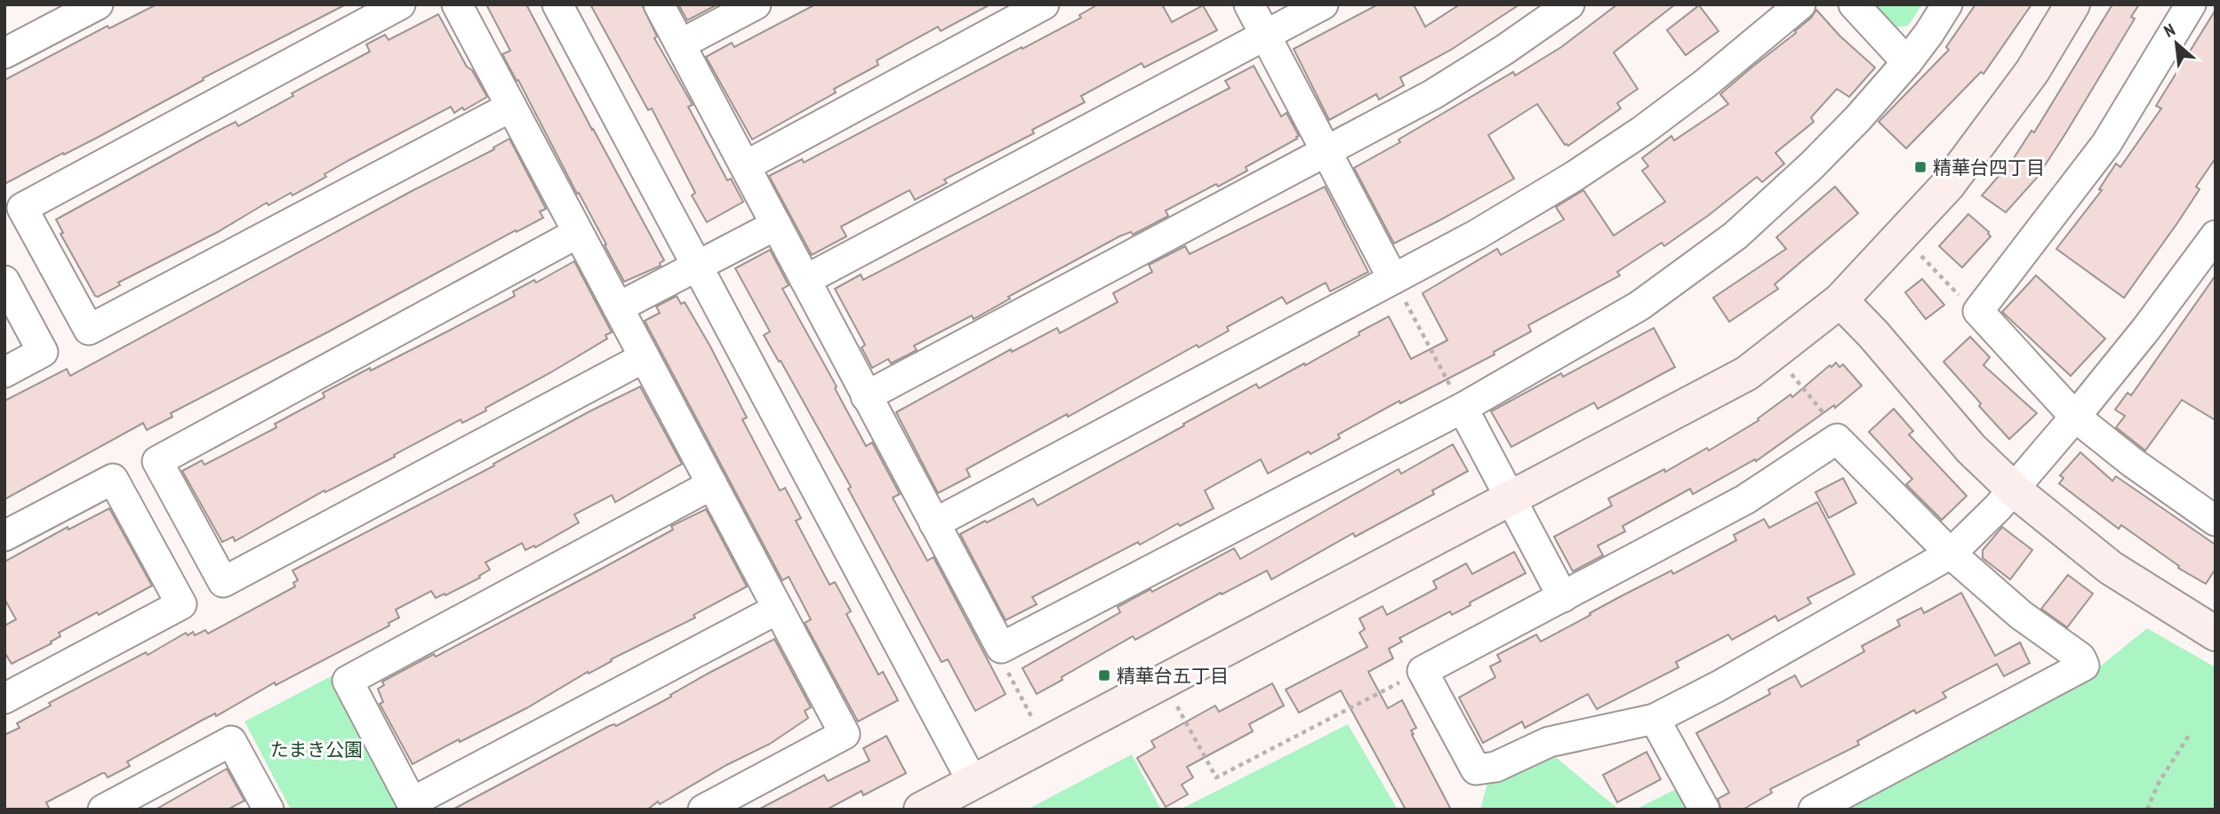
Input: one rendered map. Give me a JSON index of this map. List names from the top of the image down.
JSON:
{
  "parks": ["たまき公園"],
  "places": {
    "transit": ["精華台四丁目", "精華台五丁目"]
  },
  "north": "top left"
}
